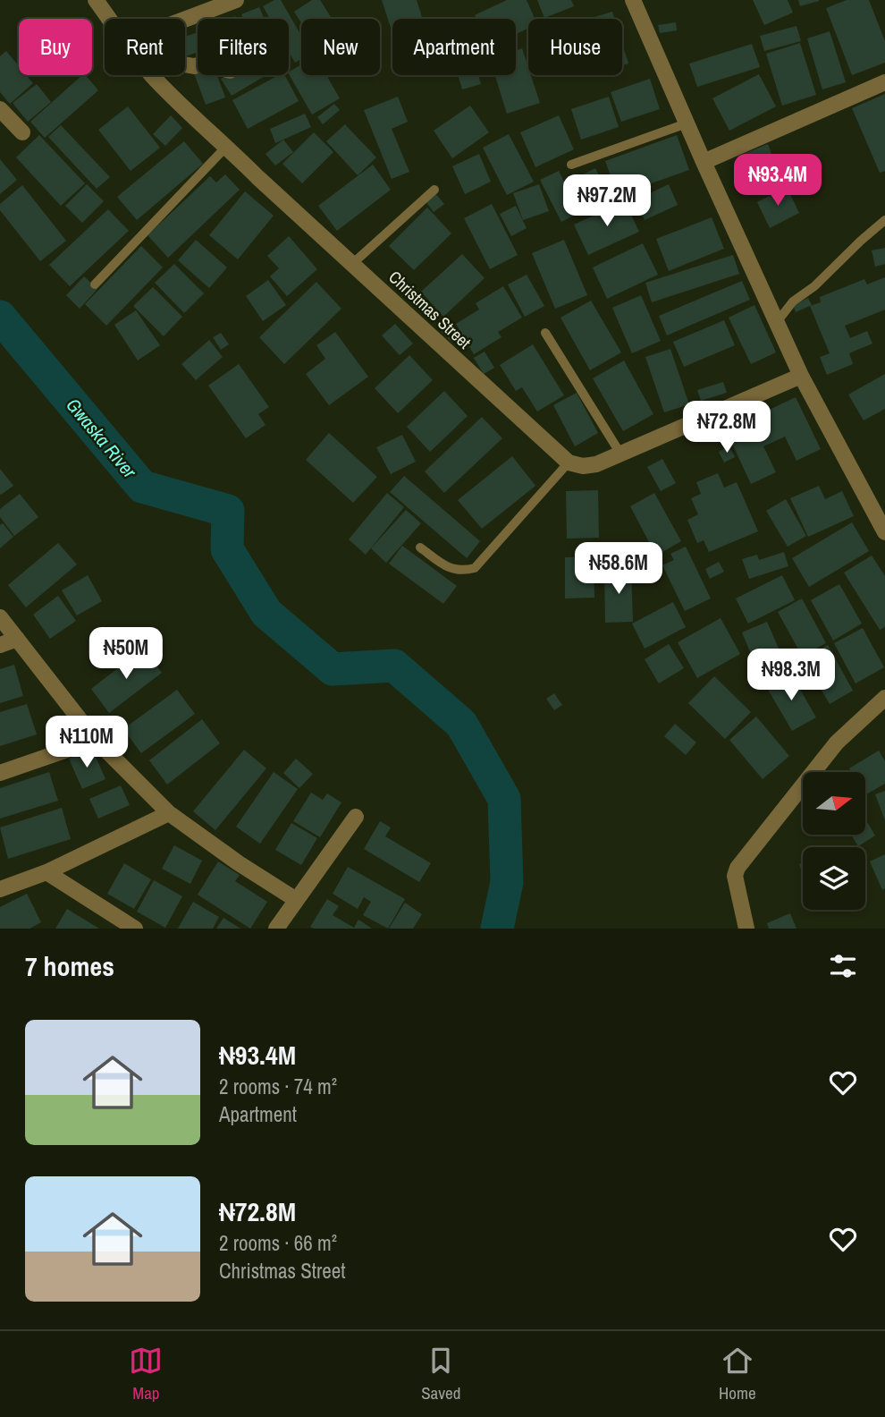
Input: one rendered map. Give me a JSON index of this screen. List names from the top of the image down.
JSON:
{
  "streets": {
    "street": ["Christmas Street"]
  },
  "water": ["Gwaska River"],
  "north": "right",
  "page": {
    "chip": [
      "Buy",
      "Rent",
      "Filters",
      "New",
      "Apartment",
      "House"
    ],
    "price": [
      "₦93.4M",
      "₦97.2M",
      "₦72.8M",
      "₦58.6M",
      "₦50M",
      "₦98.3M",
      "₦110M"
    ],
    "heading": "7 homes",
    "list": [
      {
        "name": "₦93.4M",
        "note": "2 rooms · 74 m² · Apartment"
      },
      {
        "name": "₦72.8M",
        "note": "2 rooms · 66 m² · Christmas Street"
      }
    ],
    "tabs": ["Map", "Saved", "Home"]
  }
}
